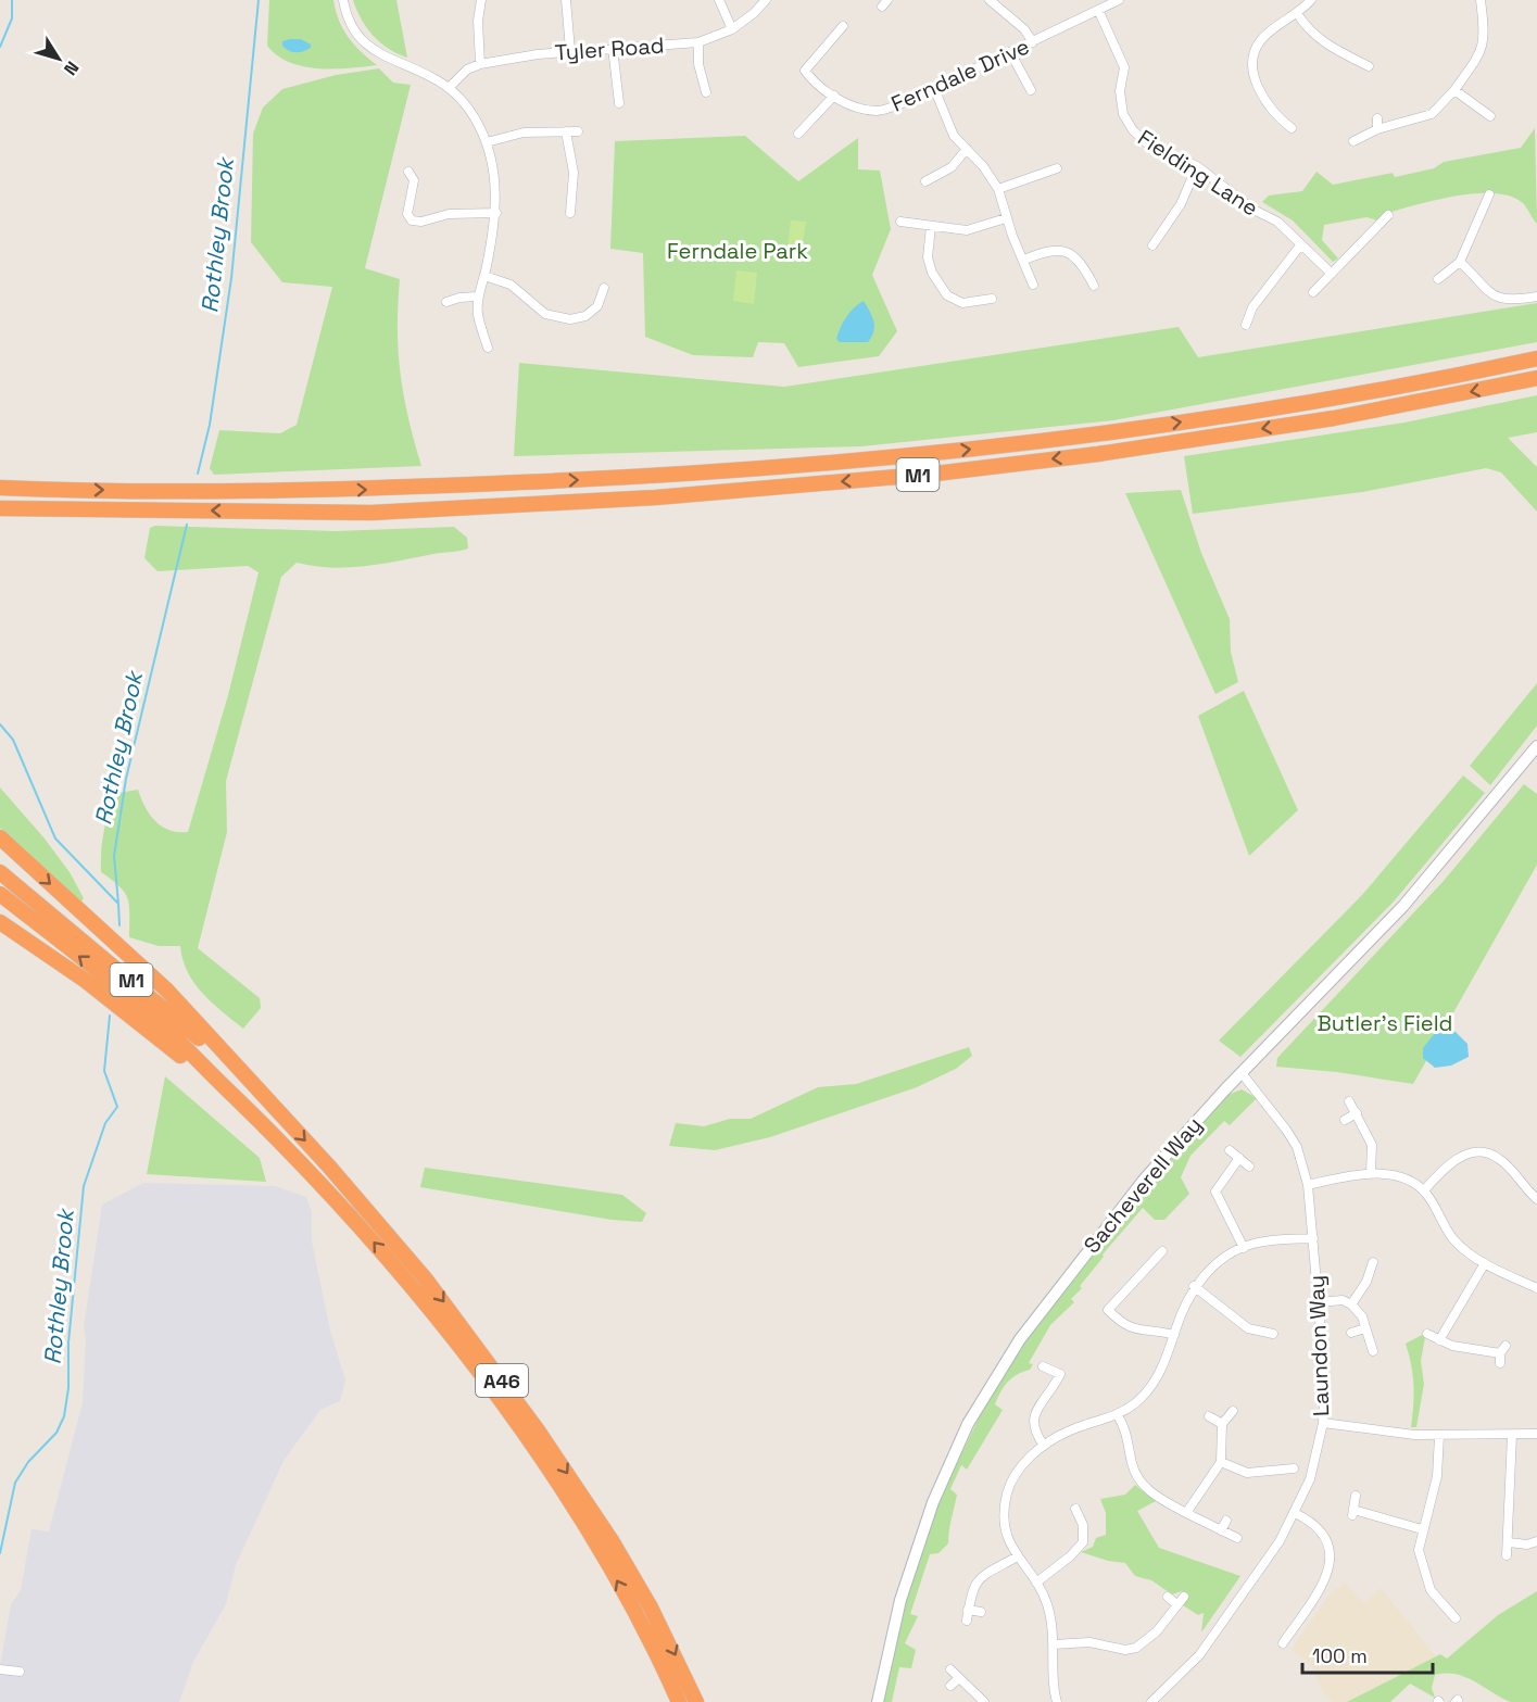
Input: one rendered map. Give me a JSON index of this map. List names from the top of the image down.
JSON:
{
  "streets": {
    "highway": ["M1", "A46"],
    "street": [
      "Tyler Road",
      "Ferndale Drive",
      "Fielding Lane",
      "Sacheverell Way",
      "Laundon Way"
    ]
  },
  "crossings": [
    ["Ferndale Drive", "Fielding Lane"],
    ["M1", "A46"],
    ["Sacheverell Way", "Laundon Way"]
  ],
  "water": ["Rothley Brook"],
  "parks": ["Ferndale Park", "Butler's Field"],
  "scale_bar": "100 m",
  "north": "bottom right"
}
